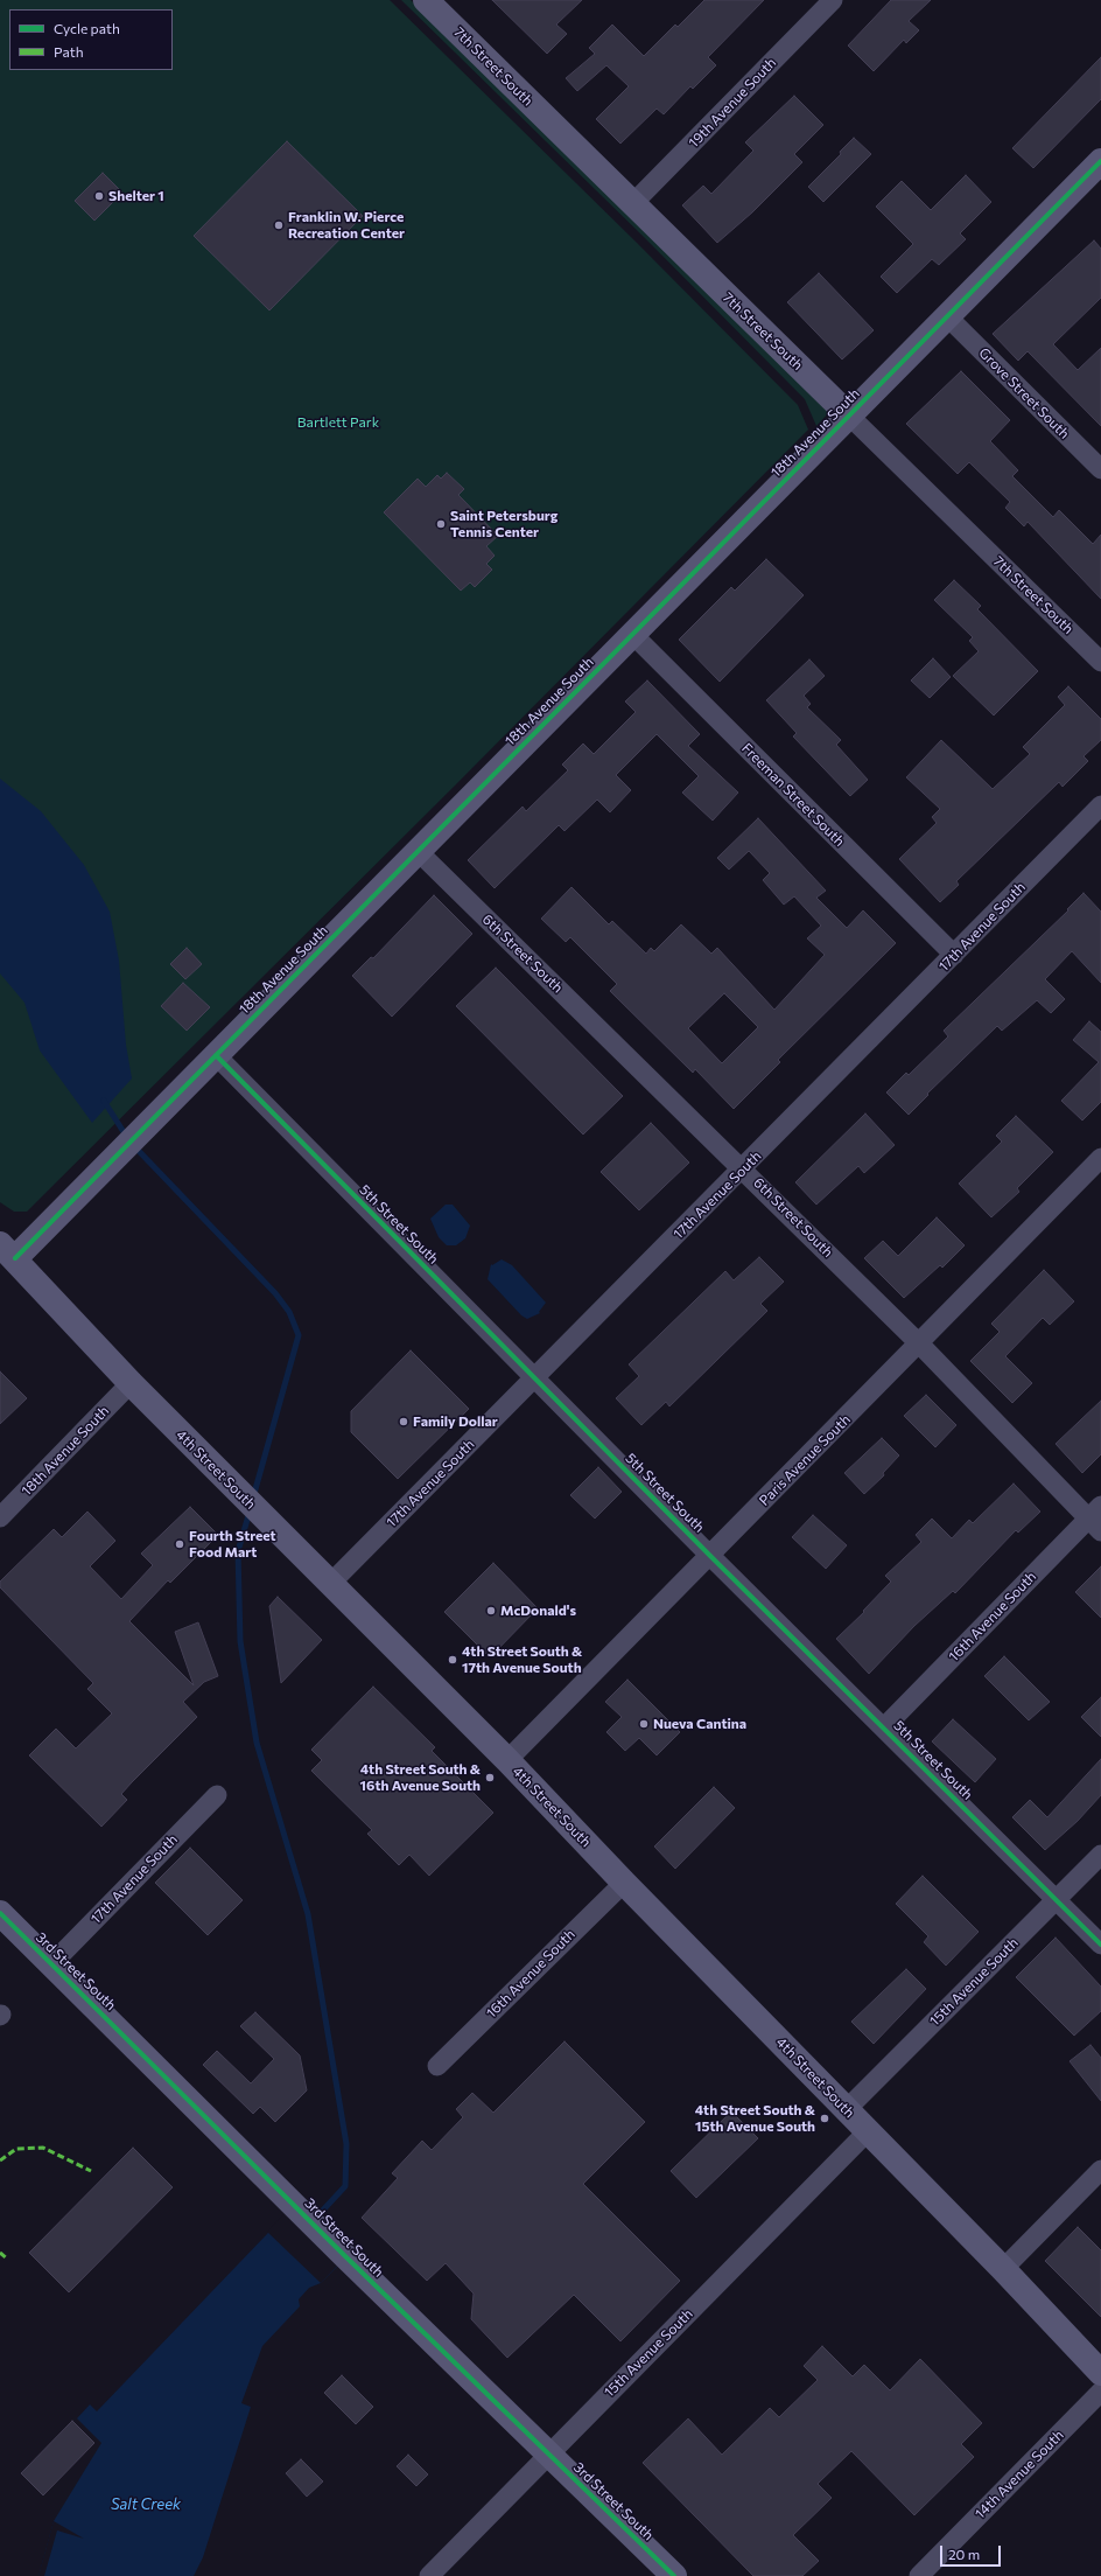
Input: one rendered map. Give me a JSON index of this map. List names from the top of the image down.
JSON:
{
  "streets": {
    "street": [
      "7th Street South",
      "19th Avenue South",
      "Grove Street South",
      "18th Avenue South",
      "Freeman Street South",
      "17th Avenue South",
      "6th Street South",
      "5th Street South",
      "Paris Avenue South",
      "4th Street South",
      "16th Avenue South",
      "3rd Street South",
      "15th Avenue South",
      "14th Avenue South"
    ]
  },
  "crossings": [
    ["7th Street South", "19th Avenue South"],
    ["7th Street South", "18th Avenue South"],
    ["Grove Street South", "18th Avenue South"],
    ["18th Avenue South", "Freeman Street South"],
    ["18th Avenue South", "6th Street South"],
    ["18th Avenue South", "5th Street South"],
    ["18th Avenue South", "4th Street South"],
    ["Freeman Street South", "17th Avenue South"],
    ["17th Avenue South", "6th Street South"],
    ["17th Avenue South", "5th Street South"],
    ["17th Avenue South", "4th Street South"],
    ["17th Avenue South", "3rd Street South"],
    ["6th Street South", "Paris Avenue South"],
    ["6th Street South", "16th Avenue South"],
    ["5th Street South", "Paris Avenue South"],
    ["5th Street South", "16th Avenue South"],
    ["5th Street South", "15th Avenue South"],
    ["Paris Avenue South", "4th Street South"],
    ["4th Street South", "16th Avenue South"],
    ["4th Street South", "15th Avenue South"],
    ["3rd Street South", "15th Avenue South"]
  ],
  "water": ["Salt Creek"],
  "parks": ["Bartlett Park"],
  "places": [
    "Shelter 1",
    "Franklin W. Pierce Recreation Center",
    "Saint Petersburg Tennis Center",
    "Family Dollar",
    "Fourth Street Food Mart",
    "McDonald's",
    "4th Street South & 17th Avenue South",
    "Nueva Cantina",
    "4th Street South & 16th Avenue South",
    "4th Street South & 15th Avenue South"
  ],
  "legend": ["Cycle path", "Path"],
  "scale_bar": "20 m"
}
